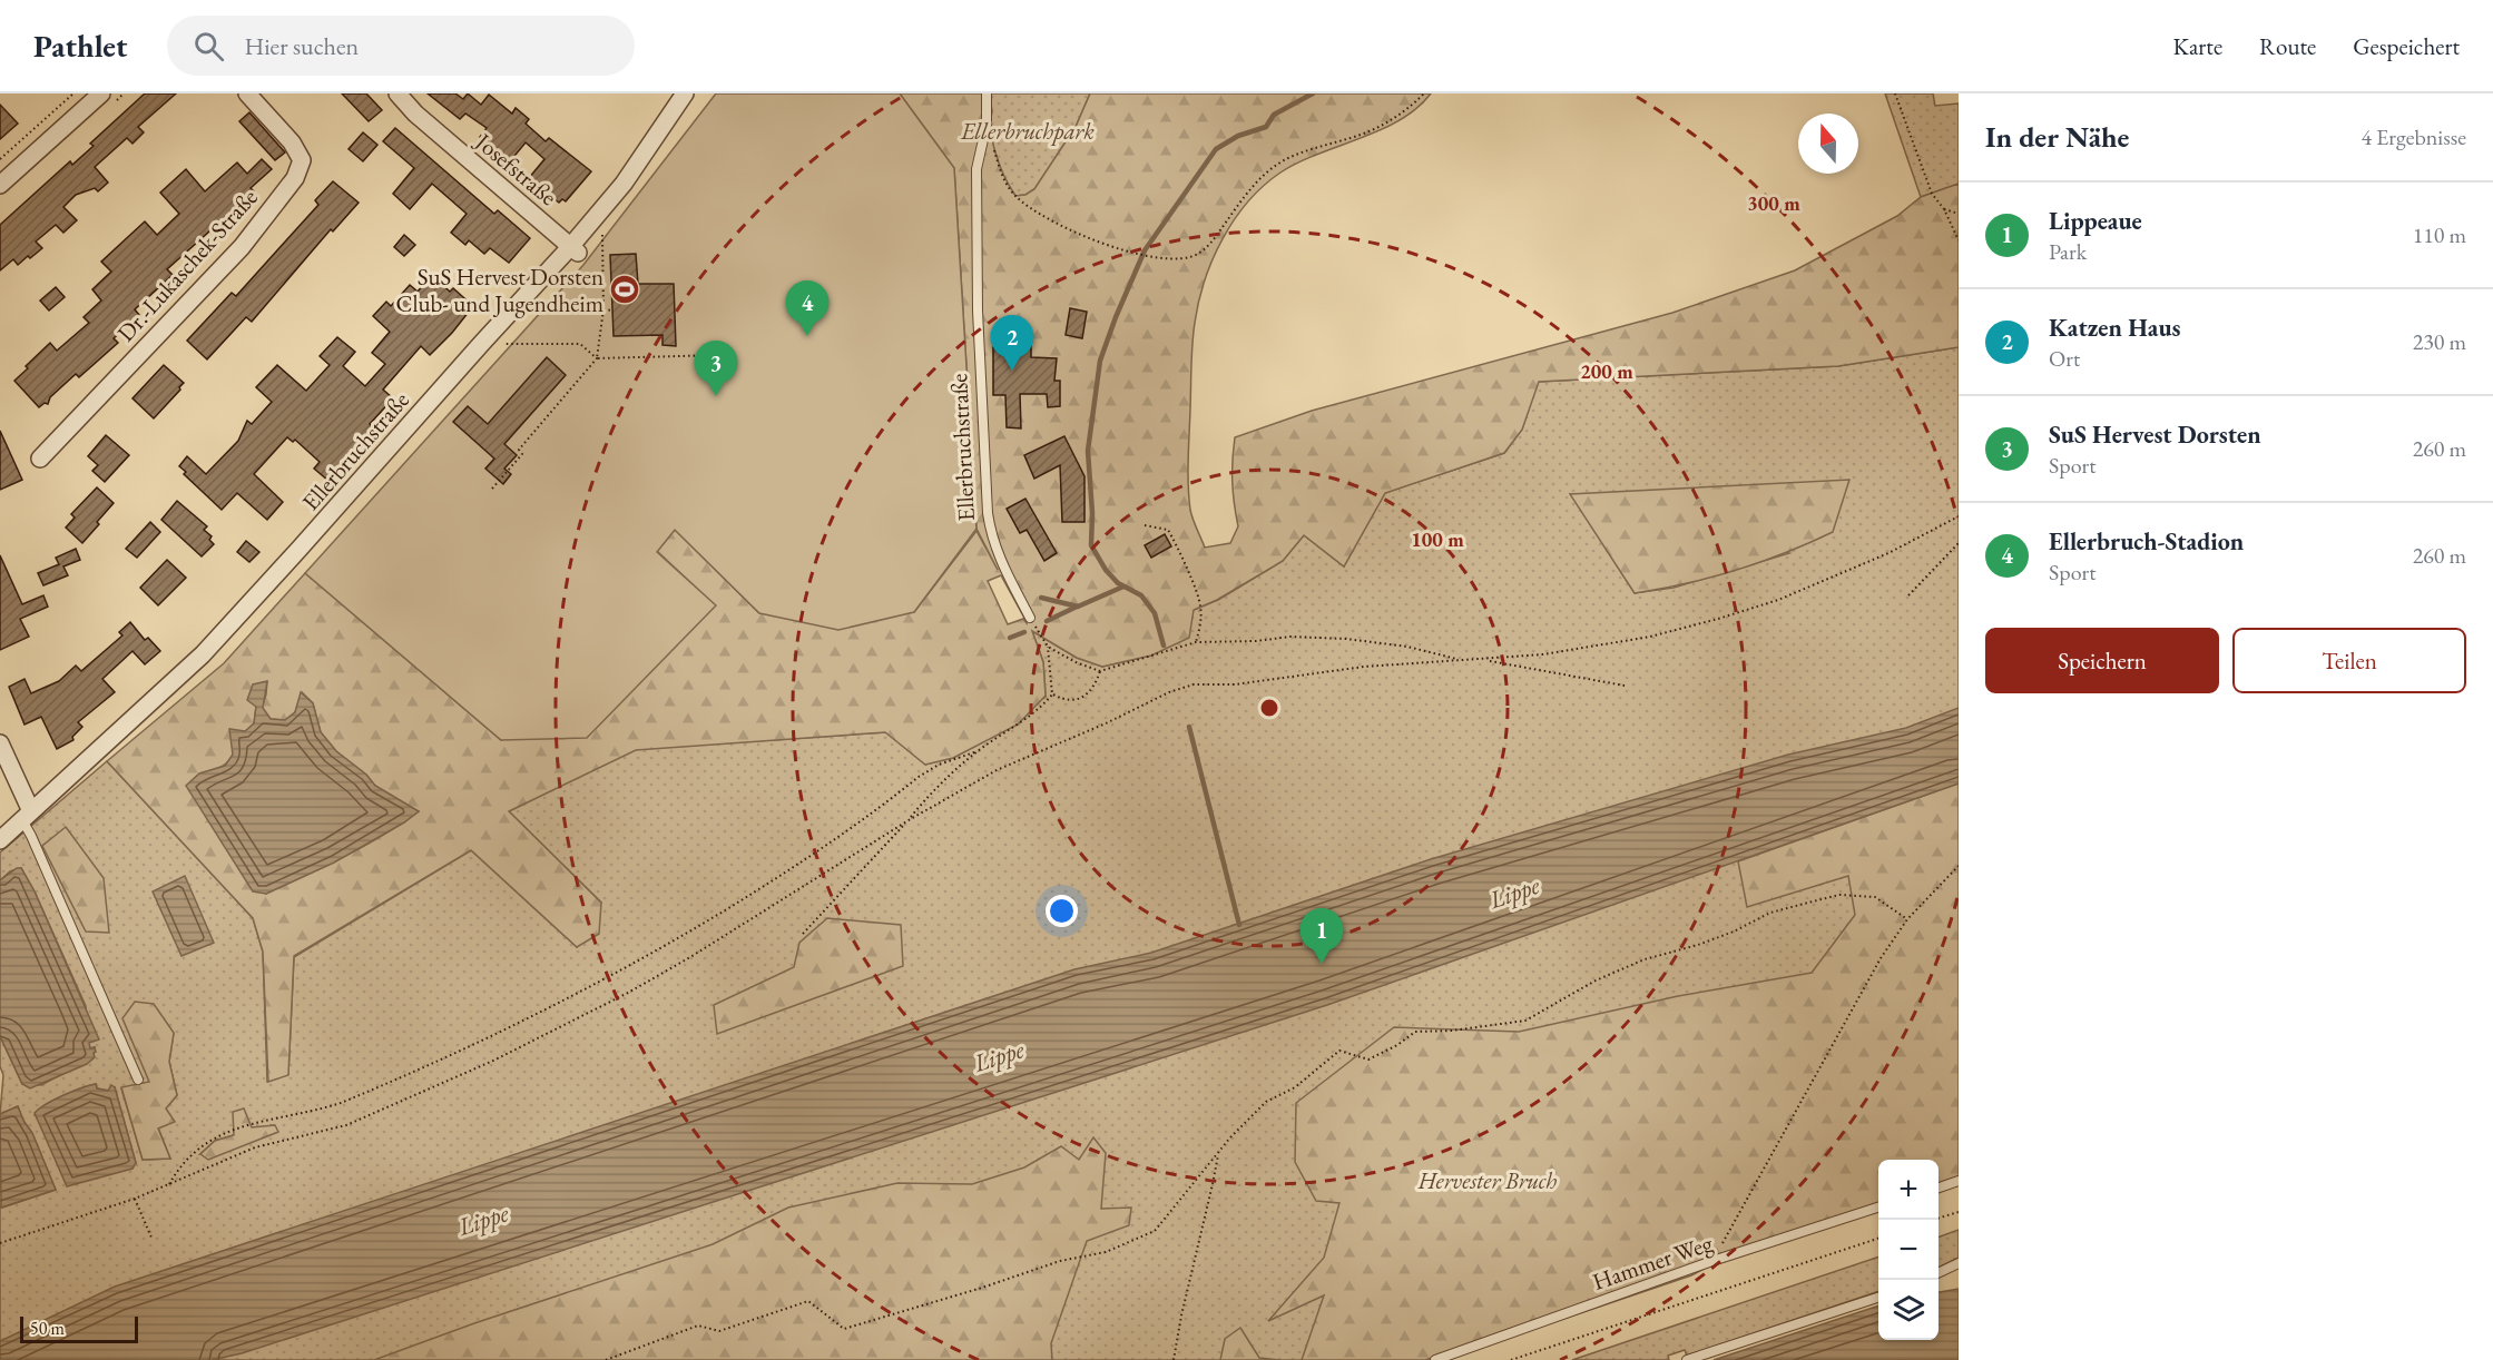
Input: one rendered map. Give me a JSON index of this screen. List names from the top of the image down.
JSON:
{
  "streets": {
    "street": ["Josefstraße", "Dr.-Lukaschek-Straße", "Ellerbruchstraße"],
    "lane": ["Hammer Weg"]
  },
  "crossings": [
    ["Josefstraße", "Ellerbruchstraße"]
  ],
  "water": ["Lippe"],
  "parks": ["Ellerbruchpark", "Hervester Bruch"],
  "places": {
    "sports": ["SuS Hervest Dorsten Club- und Jugendheim"]
  },
  "scale_bar": "50 m",
  "north": "top",
  "page": {
    "header": "Pathlet",
    "search": "Hier suchen",
    "nav": ["Karte", "Route", "Gespeichert"],
    "heading": ["In der Nähe", "4 Ergebnisse"],
    "list": [
      {
        "mark": "1",
        "name": "Lippeaue",
        "note": "Park",
        "value": "110 m"
      },
      {
        "mark": "2",
        "name": "Katzen Haus",
        "note": "Ort",
        "value": "230 m"
      },
      {
        "mark": "3",
        "name": "SuS Hervest Dorsten",
        "note": "Sport",
        "value": "260 m"
      },
      {
        "mark": "4",
        "name": "Ellerbruch-Stadion",
        "note": "Sport",
        "value": "260 m"
      }
    ],
    "pins": [
      "4",
      "2",
      "3",
      "1"
    ],
    "buttons": ["Speichern", "Teilen"],
    "map_buttons": ["+", "−"],
    "scale": "50 m"
  },
  "rings": ["300 m", "200 m", "100 m"]
}
